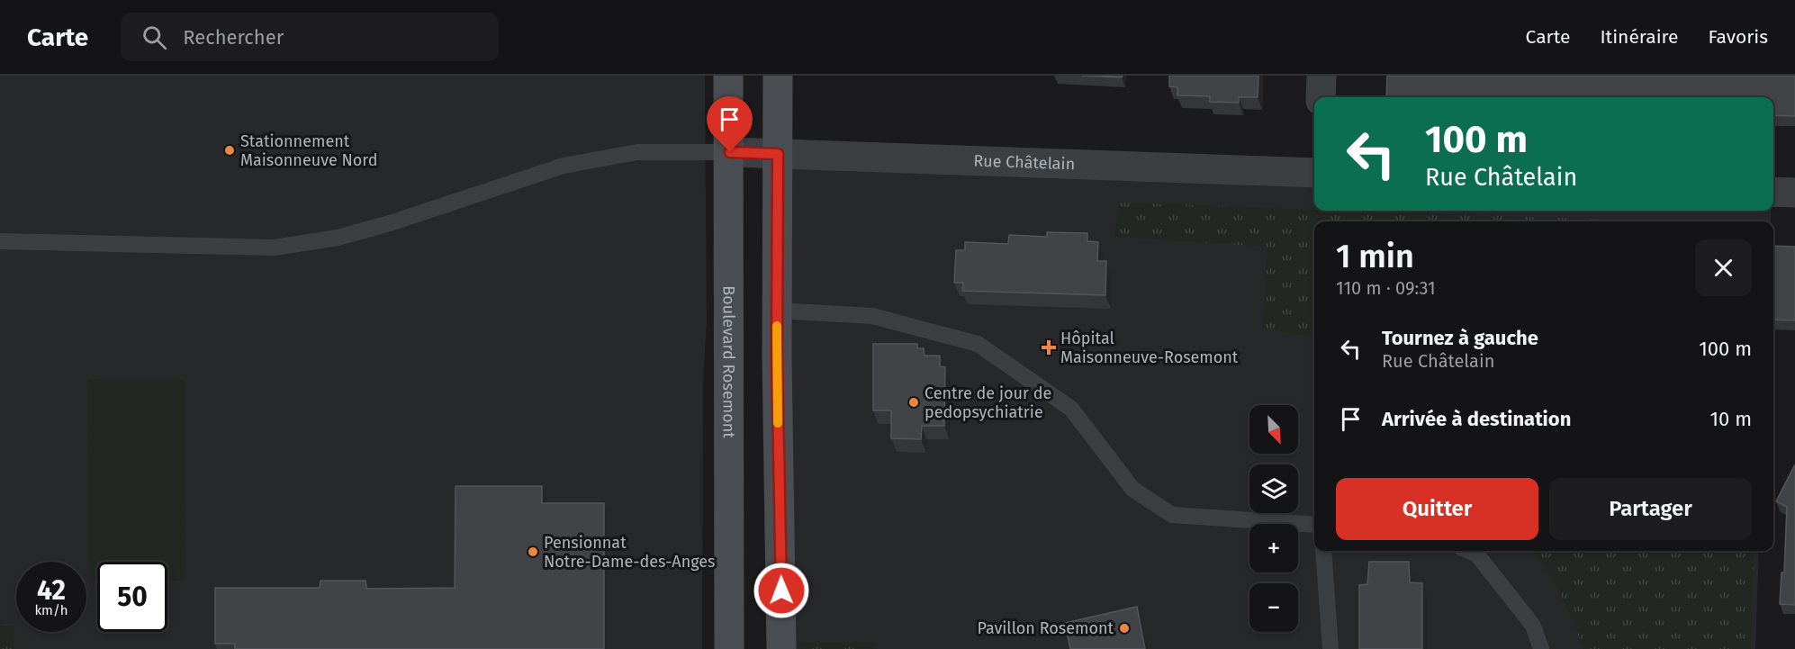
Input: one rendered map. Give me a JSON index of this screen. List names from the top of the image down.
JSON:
{
  "streets": {
    "main road": ["Boulevard Rosemont"],
    "street": ["Rue Châtelain"]
  },
  "crossings": [
    ["Rue Châtelain", "Boulevard Rosemont"]
  ],
  "places": {
    "other": [
      "Stationnement Maisonneuve Nord",
      "Centre de jour de pedopsychiatrie",
      "Pensionnat Notre-Dame-des-Anges",
      "Pavillon Rosemont"
    ],
    "health": ["Hôpital Maisonneuve-Rosemont"]
  },
  "north": "bottom right",
  "page": {
    "header": "Carte",
    "search": "Rechercher",
    "nav": ["Carte", "Itinéraire", "Favoris"],
    "turn": ["100 m", "Rue Châtelain"],
    "heading": ["1 min", "110 m · 09:31"],
    "list": [
      {
        "name": "Tournez à gauche",
        "note": "Rue Châtelain",
        "value": "100 m"
      },
      {
        "name": "Arrivée à destination",
        "value": "10 m"
      }
    ],
    "map_buttons": ["+", "−"],
    "buttons": ["Quitter", "Partager"],
    "speed": "42 km/h",
    "limit": "50"
  }
}
